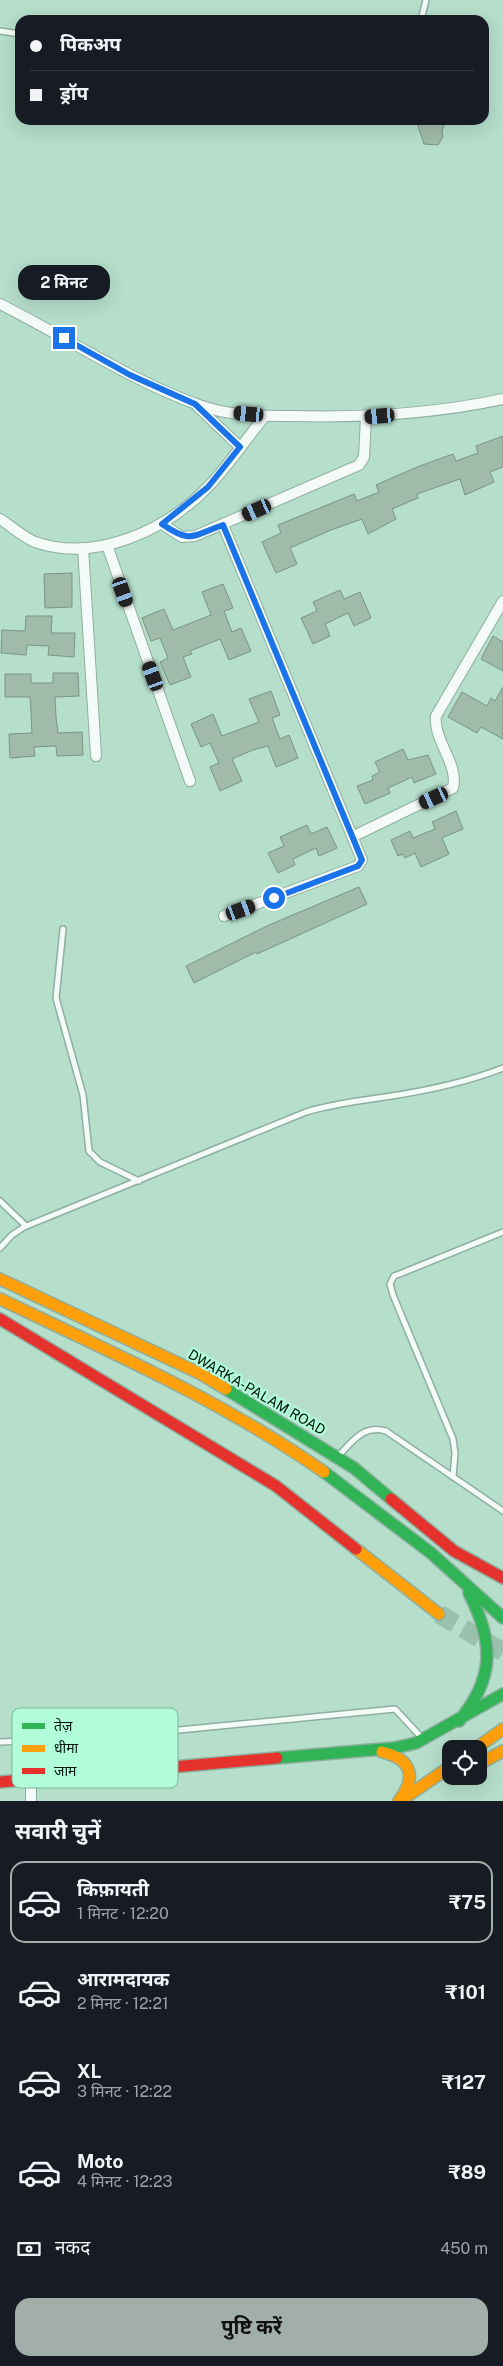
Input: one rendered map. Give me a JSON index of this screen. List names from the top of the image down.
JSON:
{
  "streets": {
    "main road": ["DWARKA-PALAM ROAD"]
  },
  "legend": ["तेज़", "धीमा", "जाम"],
  "page": {
    "banner": ["पिकअप", "ड्रॉप"],
    "bubble": "2 मिनट",
    "heading": "सवारी चुनें",
    "list": [
      {
        "name": "किफ़ायती",
        "note": "1 मिनट · 12:20",
        "value": "₹75"
      },
      {
        "name": "आरामदायक",
        "note": "2 मिनट · 12:21",
        "value": "₹101"
      },
      {
        "name": "XL",
        "note": "3 मिनट · 12:22",
        "value": "₹127"
      },
      {
        "name": "Moto",
        "note": "4 मिनट · 12:23",
        "value": "₹89"
      }
    ],
    "pay": ["नकद", "450 m"],
    "buttons": "पुष्टि करें"
  }
}
